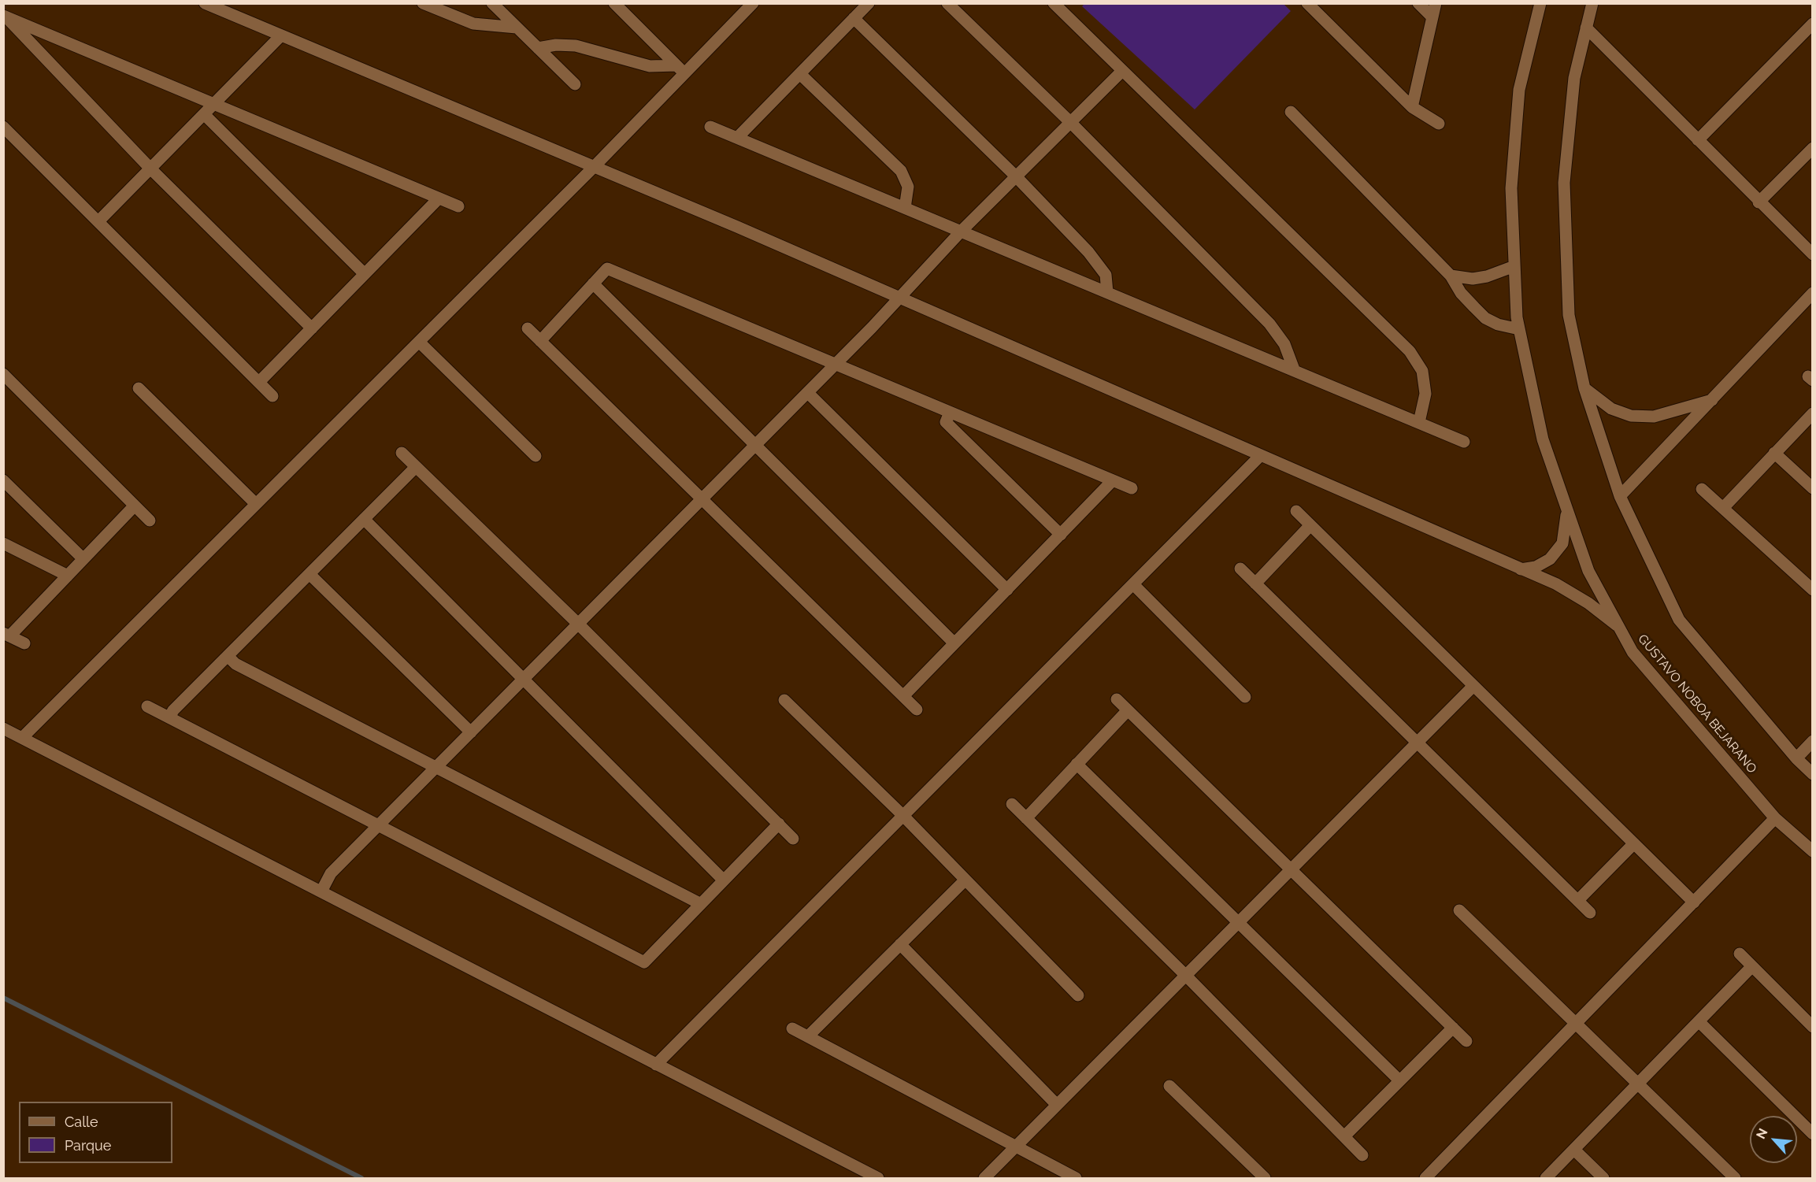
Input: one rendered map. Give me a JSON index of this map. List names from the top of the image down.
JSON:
{
  "streets": {
    "street": ["GUSTAVO NOBOA BEJARANO"]
  },
  "legend": ["Calle", "Parque"],
  "north": "top left"
}
